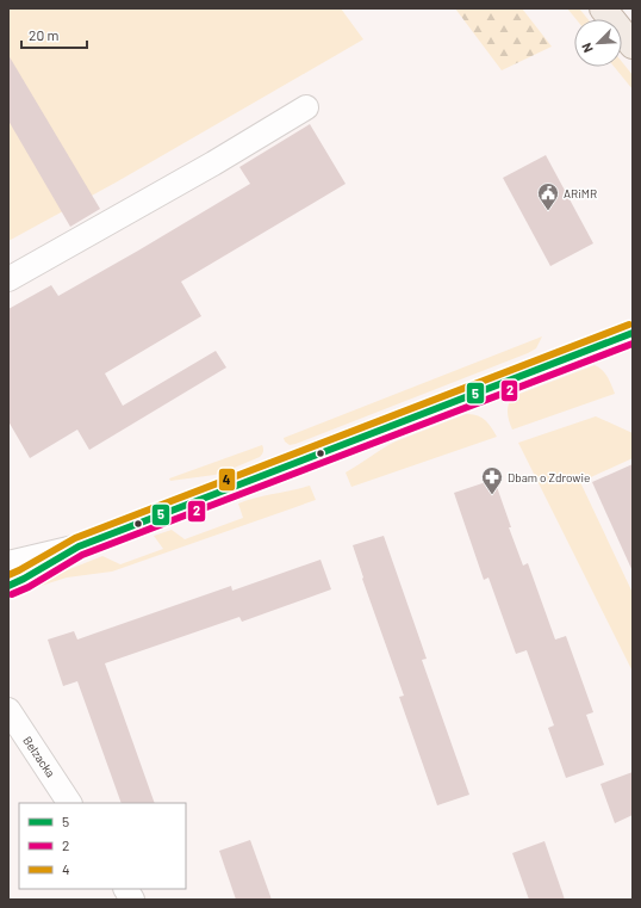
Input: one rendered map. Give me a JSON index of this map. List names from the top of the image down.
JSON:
{
  "streets": {
    "street": ["Belzacka"]
  },
  "places": {
    "public building": ["ARiMR"],
    "pharmacy": ["Dbam o Zdrowie"]
  },
  "lines": ["transit line 4", "transit line 5", "transit line 2"],
  "legend": ["5", "2", "4"],
  "scale_bar": "20 m",
  "north": "bottom left"
}
